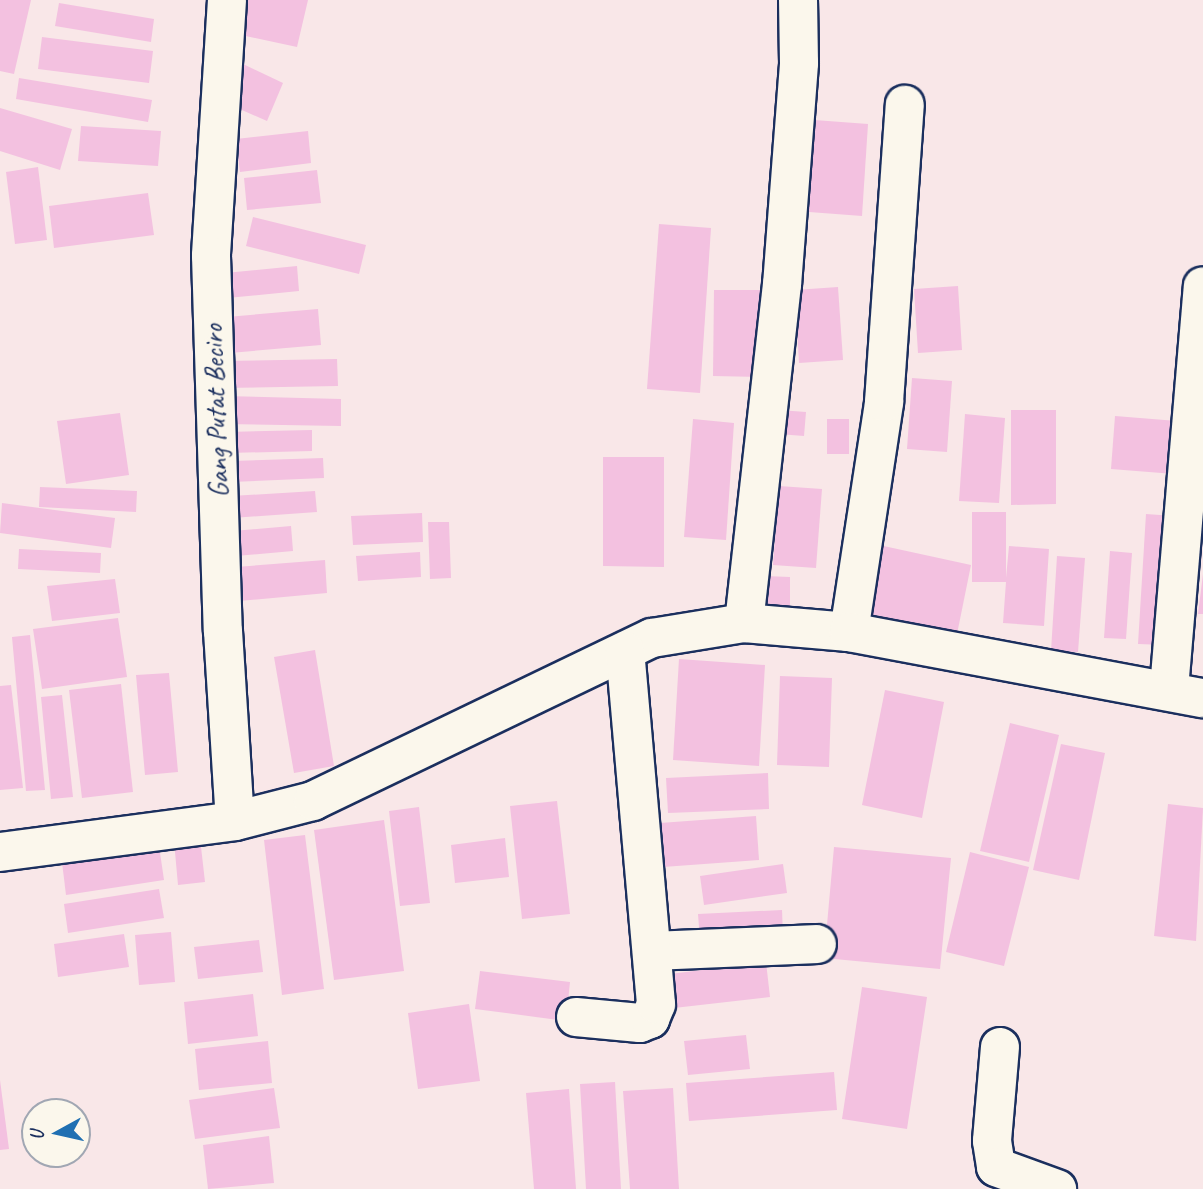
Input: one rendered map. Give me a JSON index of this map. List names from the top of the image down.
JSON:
{
  "streets": {
    "street": ["Gang Putat Beciro"]
  },
  "north": "left"
}
